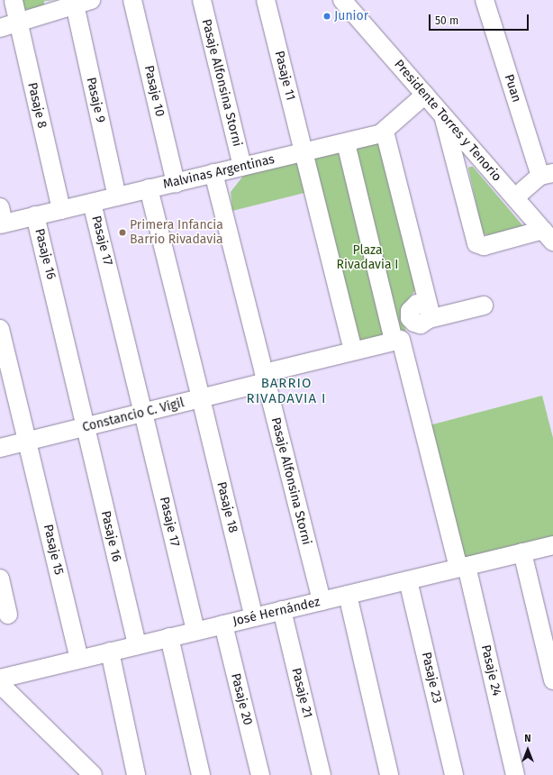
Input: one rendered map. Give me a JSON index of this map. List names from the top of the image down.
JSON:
{
  "streets": {
    "street": [
      "Pasaje 11",
      "Pasaje Alfonsina Storni",
      "Puan",
      "Pasaje 10",
      "Pasaje 9",
      "Pasaje 8",
      "Presidente Torres y Tenorio",
      "Malvinas Argentinas",
      "Pasaje 17",
      "Pasaje 16",
      "Constancio C. Vigil",
      "Pasaje 18",
      "Pasaje 15",
      "José Hernández",
      "Pasaje 24",
      "Pasaje 23",
      "Pasaje 21",
      "Pasaje 20"
    ]
  },
  "crossings": [
    ["Pasaje 11", "Malvinas Argentinas"],
    ["Pasaje 11", "Constancio C. Vigil"],
    ["Pasaje Alfonsina Storni", "Malvinas Argentinas"],
    ["Pasaje Alfonsina Storni", "Constancio C. Vigil"],
    ["Pasaje Alfonsina Storni", "José Hernández"],
    ["Pasaje 10", "Malvinas Argentinas"],
    ["Pasaje 9", "Malvinas Argentinas"],
    ["Pasaje 8", "Malvinas Argentinas"],
    ["Presidente Torres y Tenorio", "Malvinas Argentinas"],
    ["Malvinas Argentinas", "Pasaje 17"],
    ["Malvinas Argentinas", "Pasaje 16"],
    ["Malvinas Argentinas", "Pasaje 18"],
    ["Pasaje 17", "Constancio C. Vigil"],
    ["Pasaje 17", "José Hernández"],
    ["Pasaje 16", "Constancio C. Vigil"],
    ["Pasaje 16", "José Hernández"],
    ["Constancio C. Vigil", "Pasaje 18"],
    ["Constancio C. Vigil", "Pasaje 15"],
    ["Constancio C. Vigil", "Pasaje 24"],
    ["Pasaje 18", "José Hernández"],
    ["Pasaje 15", "José Hernández"],
    ["José Hernández", "Pasaje 24"],
    ["José Hernández", "Pasaje 23"],
    ["José Hernández", "Pasaje 21"],
    ["José Hernández", "Pasaje 20"]
  ],
  "districts": ["BARRIO RIVADAVIA I"],
  "parks": ["Plaza Rivadavia I"],
  "places": ["Junior", "Primera Infancia Barrio Rivadavia"],
  "scale_bar": "50 m",
  "north": "top"
}
